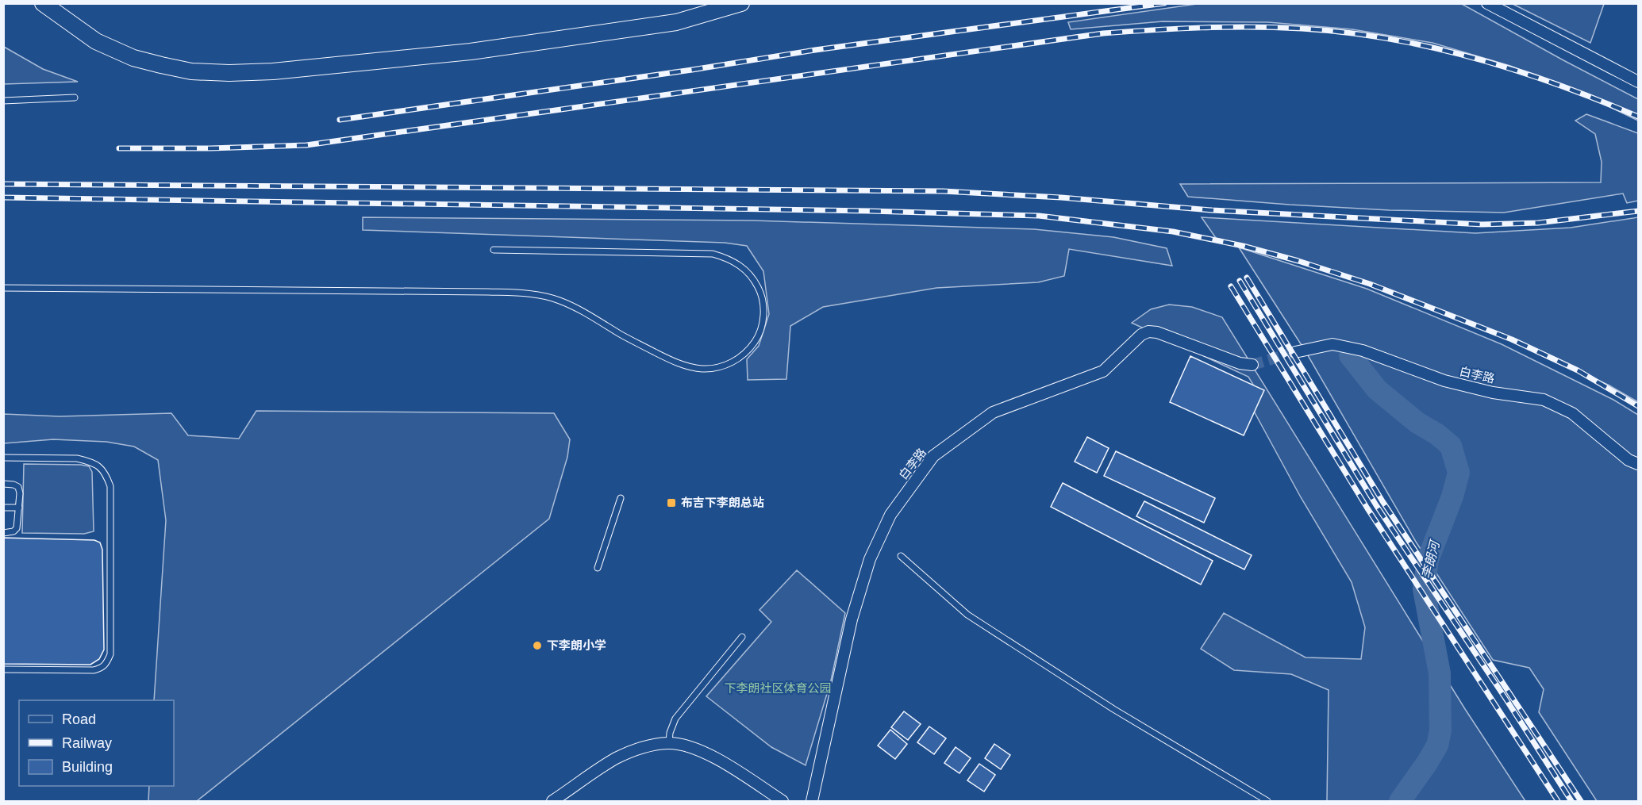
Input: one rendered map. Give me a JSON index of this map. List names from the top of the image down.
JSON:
{
  "streets": {
    "street": ["白李路"]
  },
  "water": ["李朗河"],
  "parks": ["下李朗社区体育公园"],
  "places": {
    "transit": ["布吉下李朗总站"],
    "other": ["下李朗小学"]
  },
  "legend": ["Road", "Railway", "Building"]
}
